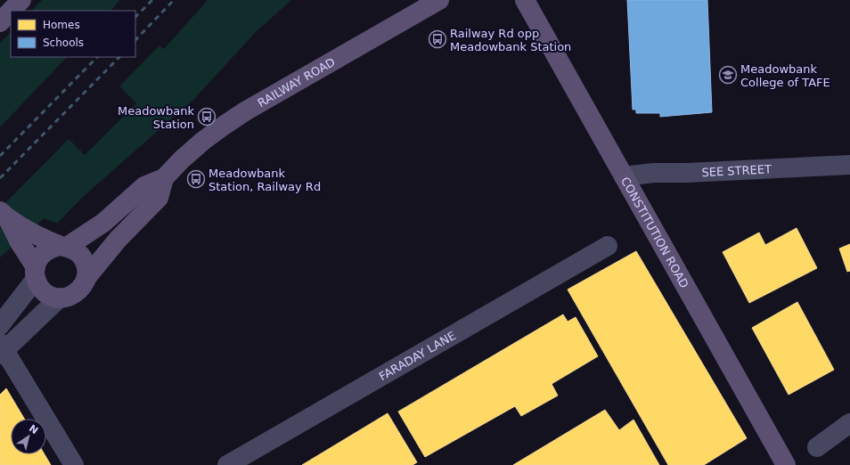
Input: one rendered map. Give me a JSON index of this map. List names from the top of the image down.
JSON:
{
  "streets": {
    "main road": ["RAILWAY ROAD", "CONSTITUTION ROAD"],
    "street": ["SEE STREET", "FARADAY LANE"]
  },
  "crossings": [
    ["SEE STREET", "CONSTITUTION ROAD"]
  ],
  "places": {
    "bus stop": ["Railway Rd opp Meadowbank Station", "Meadowbank Station", "Meadowbank Station, Railway Rd"],
    "school or university": ["Meadowbank College of TAFE"]
  },
  "legend": ["Homes", "Schools"],
  "north": "top right"
}
